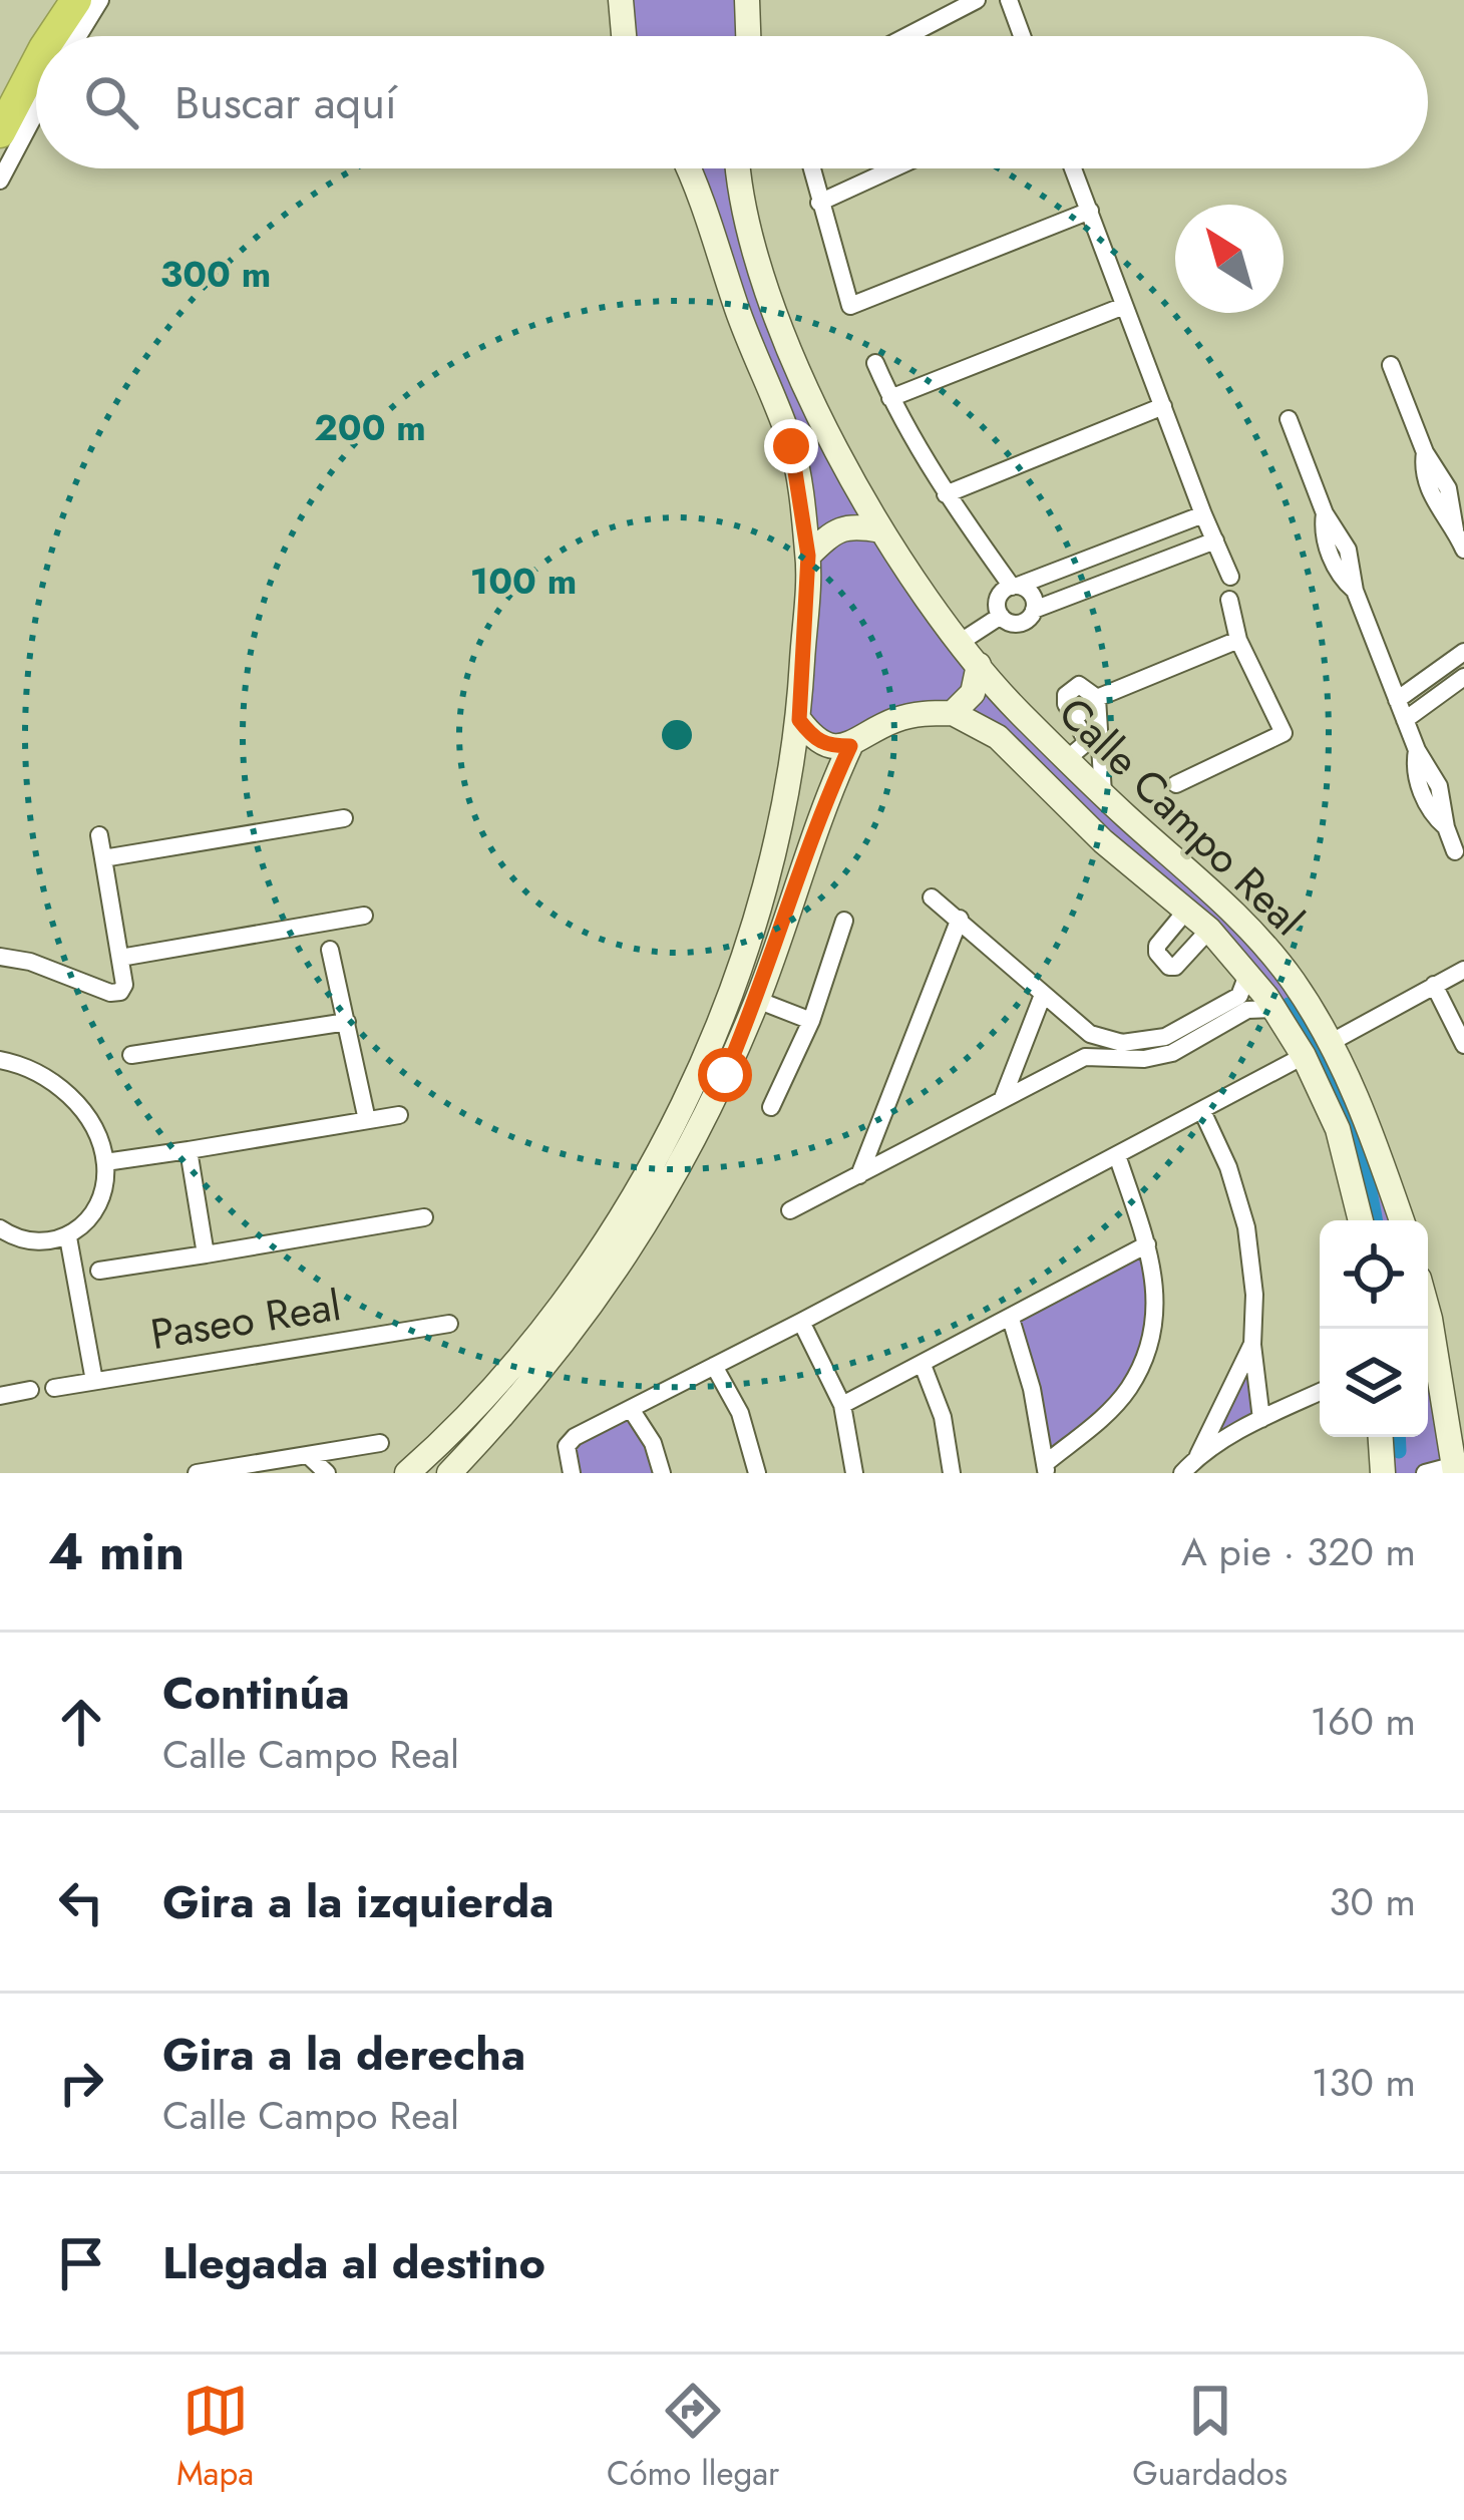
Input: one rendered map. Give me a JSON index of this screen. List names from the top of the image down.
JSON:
{
  "streets": {
    "street": ["Calle Campo Real", "Paseo Real"]
  },
  "north": "top left",
  "page": {
    "search": "Buscar aquí",
    "heading": ["4 min", "A pie · 320 m"],
    "list": [
      ["Continúa", "Calle Campo Real", "160 m"],
      ["Gira a la izquierda", "30 m"],
      ["Gira a la derecha", "Calle Campo Real", "130 m"],
      "Llegada al destino"
    ],
    "nav": ["Mapa", "Cómo llegar", "Guardados"]
  },
  "rings": ["300 m", "200 m", "100 m"]
}
